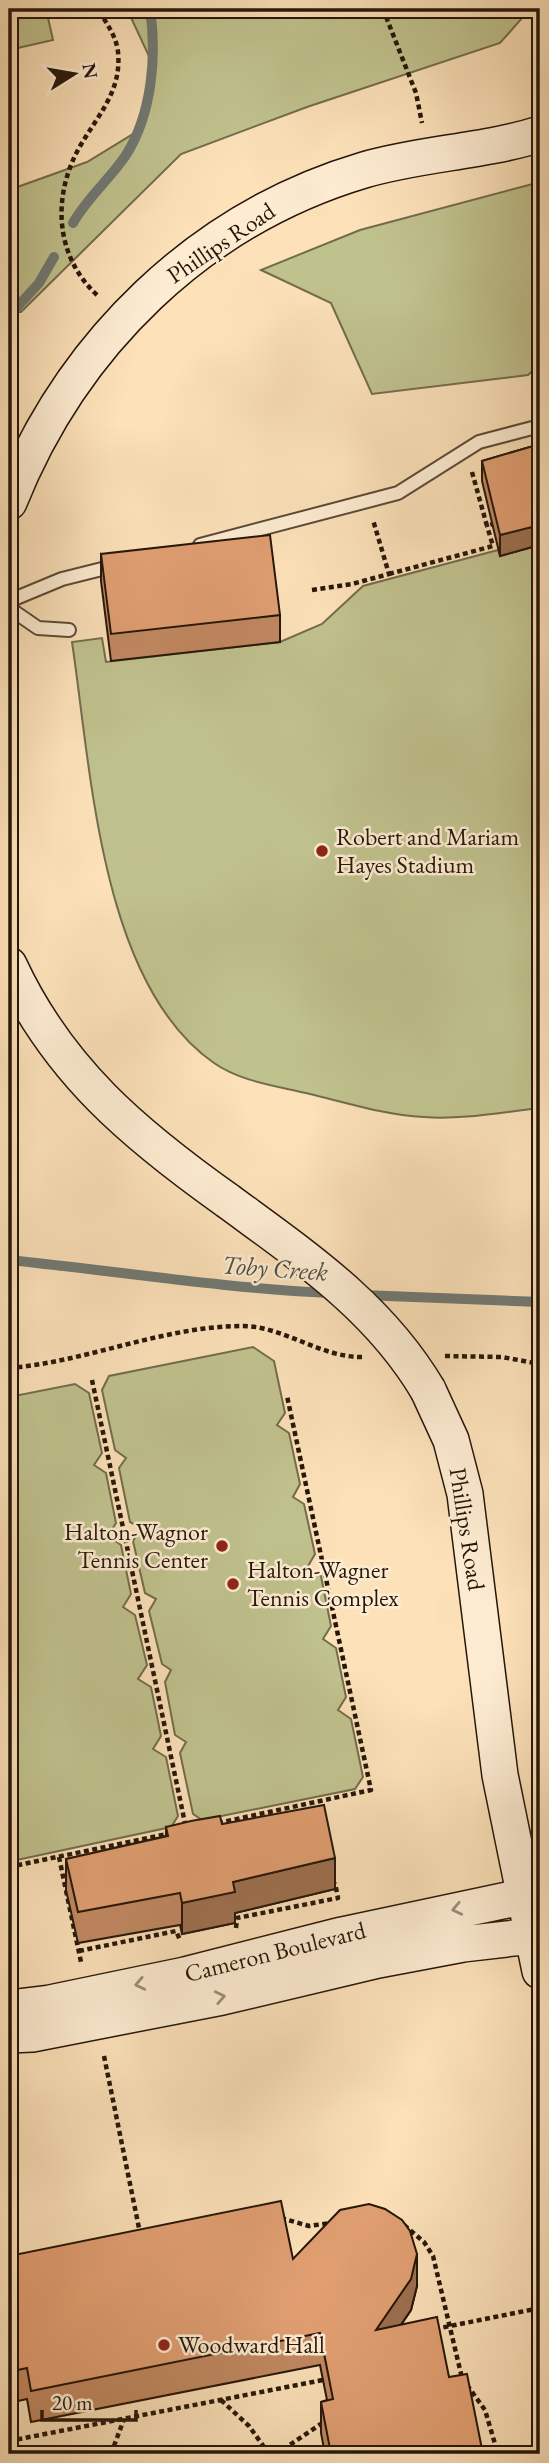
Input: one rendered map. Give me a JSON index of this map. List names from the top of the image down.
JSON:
{
  "streets": {
    "street": ["Phillips Road", "Cameron Boulevard"]
  },
  "crossings": [
    ["Phillips Road", "Cameron Boulevard"]
  ],
  "water": ["Toby Creek"],
  "places": [
    "Robert and Mariam Hayes Stadium",
    "Halton-Wagnor Tennis Center",
    "Halton-Wagner Tennis Complex",
    "Woodward Hall"
  ],
  "scale_bar": "20 m",
  "north": "right"
}
